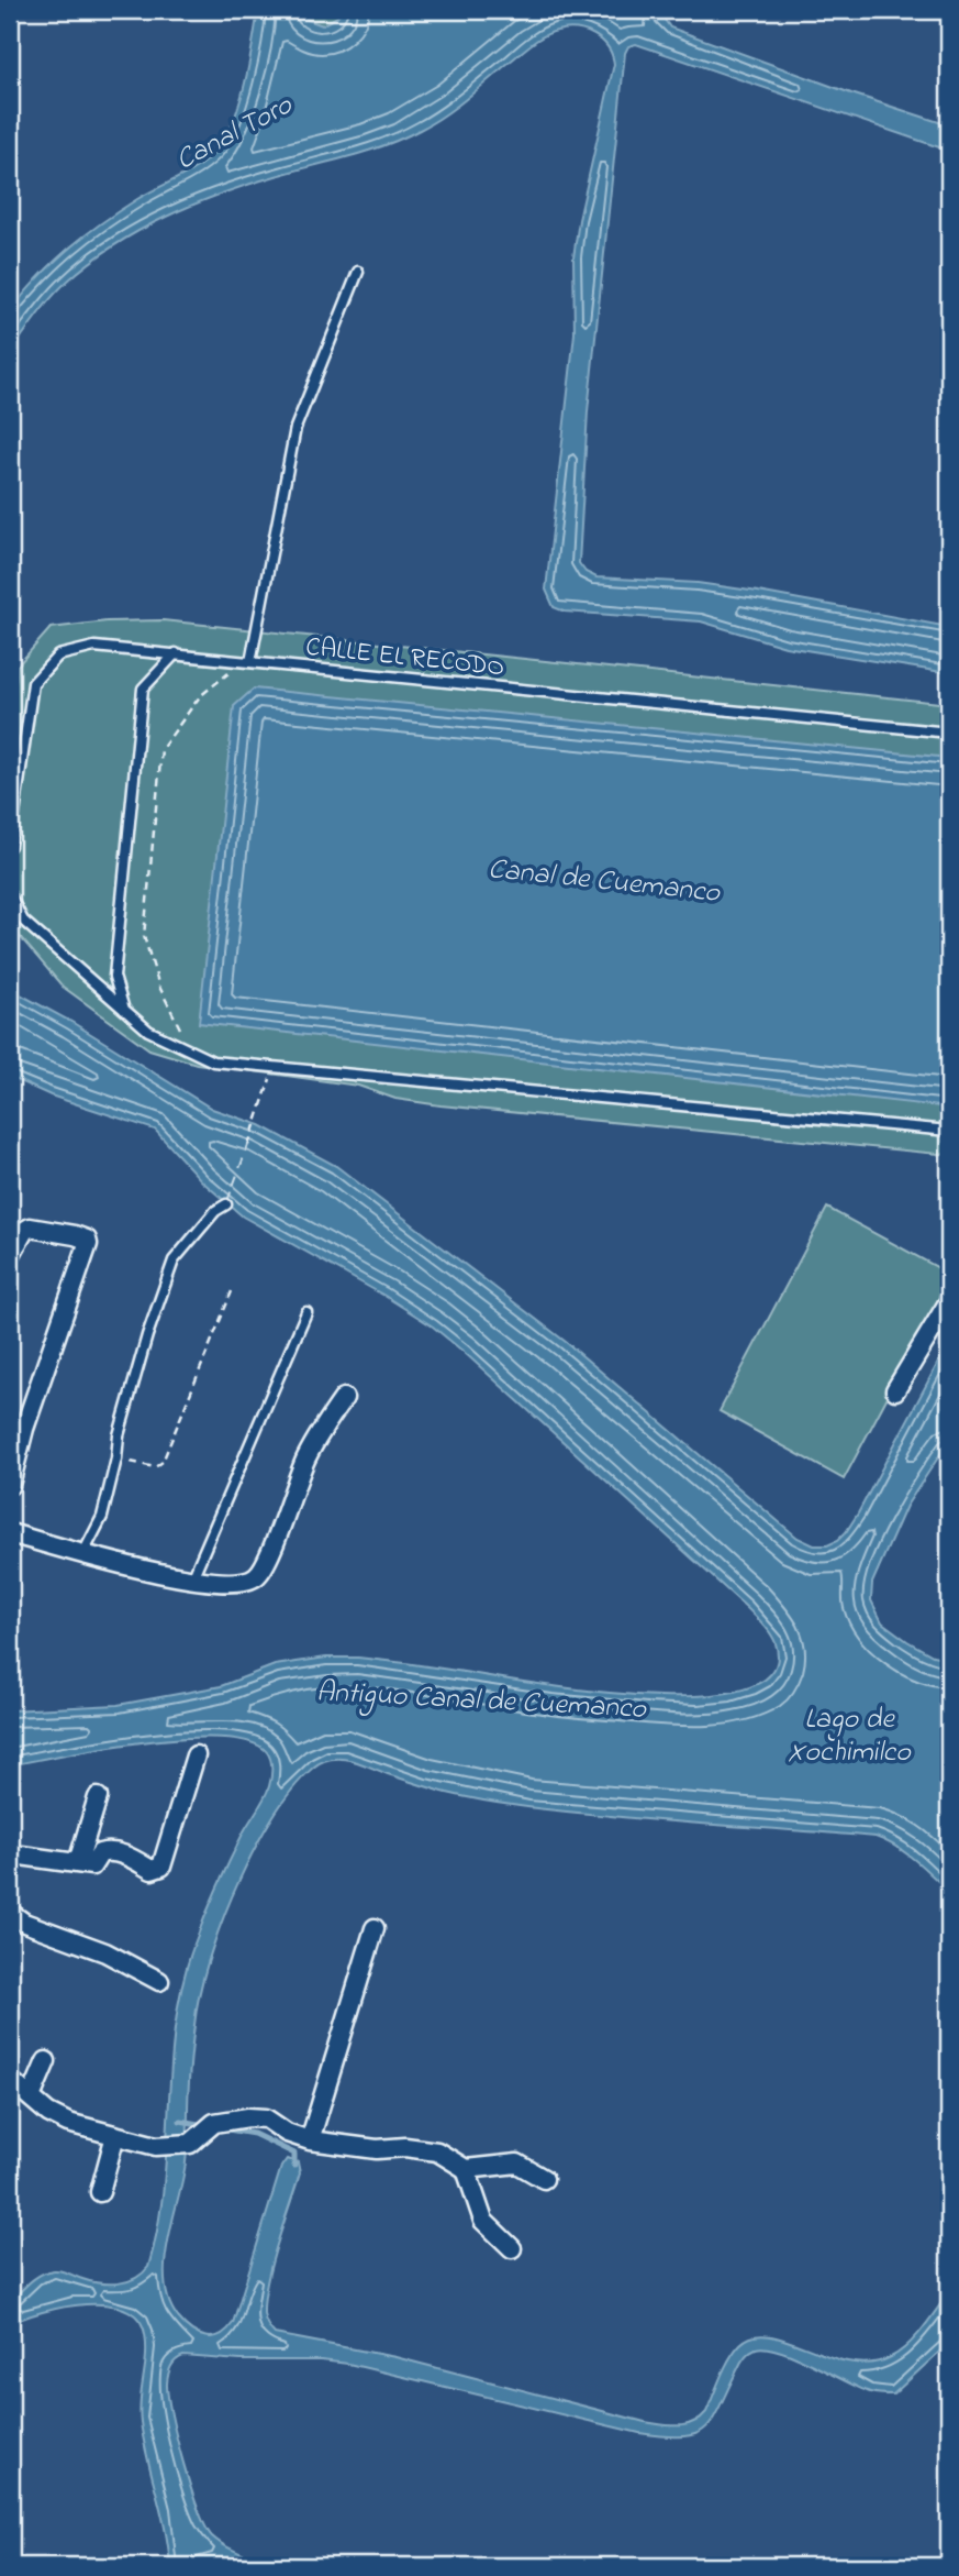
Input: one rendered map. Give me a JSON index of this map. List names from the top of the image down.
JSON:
{
  "streets": {
    "lane": ["CALLE EL RECODO"]
  },
  "water": [
    "Canal Toro",
    "Canal de Cuemanco",
    "Antiguo Canal de Cuemanco",
    "Lago de Xochimilco"
  ]
}
